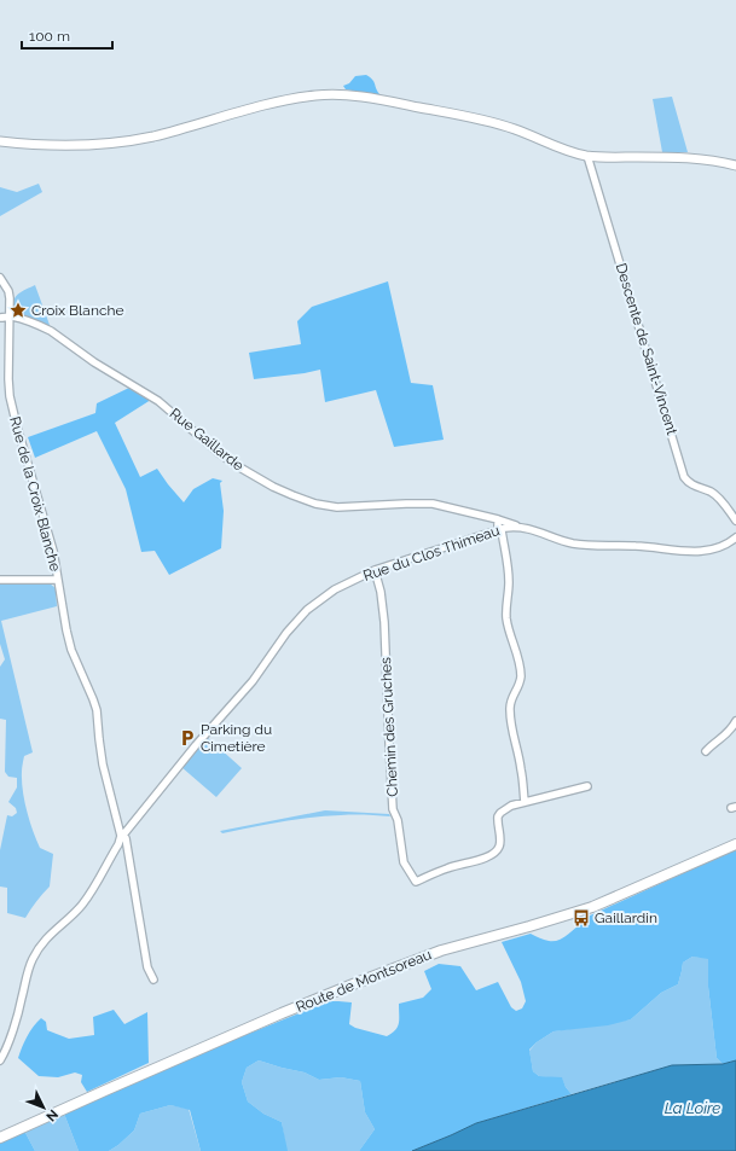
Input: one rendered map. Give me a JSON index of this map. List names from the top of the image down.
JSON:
{
  "streets": {
    "main road": ["Route de Montsoreau"],
    "street": [
      "Descente de Saint-Vincent",
      "Rue Gaillarde",
      "Rue de la Croix Blanche",
      "Rue du Clos Thimeau",
      "Chemin des Gruches"
    ]
  },
  "crossings": [
    ["Rue Gaillarde", "Rue de la Croix Blanche"],
    ["Rue Gaillarde", "Rue du Clos Thimeau"],
    ["Rue de la Croix Blanche", "Rue du Clos Thimeau"],
    ["Rue du Clos Thimeau", "Chemin des Gruches"]
  ],
  "water": ["La Loire"],
  "places": {
    "place": ["Croix Blanche"],
    "parking": ["Parking du Cimetière"],
    "bus stop": ["Gaillardin"]
  },
  "scale_bar": "100 m",
  "north": "bottom right"
}
